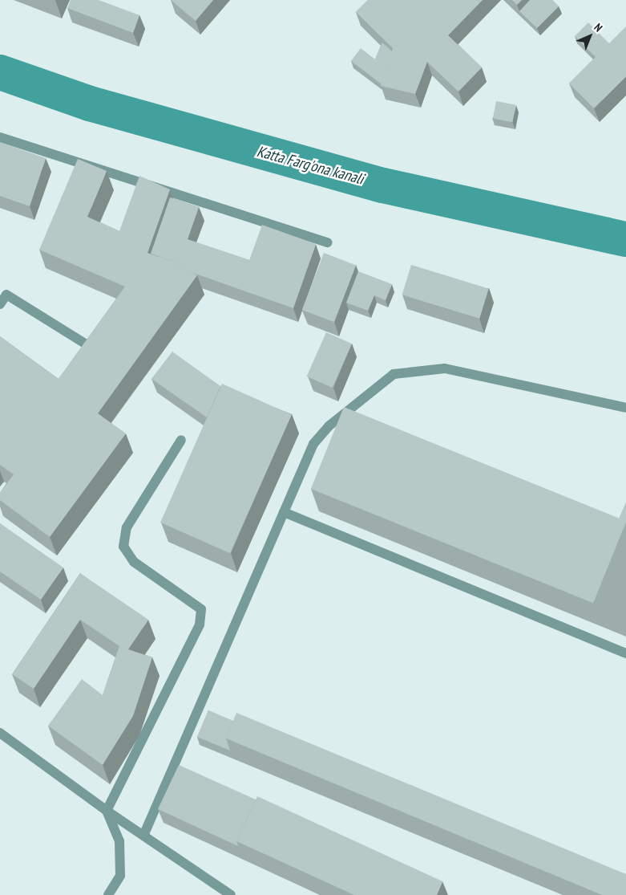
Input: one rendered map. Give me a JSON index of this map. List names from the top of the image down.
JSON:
{
  "water": ["Katta Farg'ona kanali"],
  "north": "top right"
}
